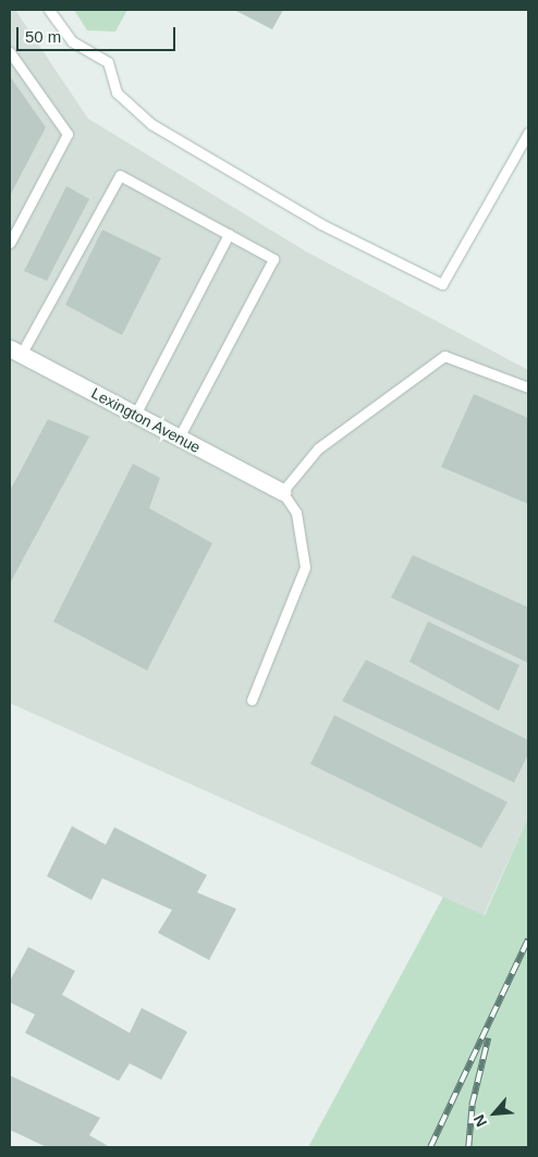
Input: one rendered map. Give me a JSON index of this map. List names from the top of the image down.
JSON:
{
  "streets": {
    "street": ["Lexington Avenue"]
  },
  "scale_bar": "50 m",
  "north": "bottom left"
}
